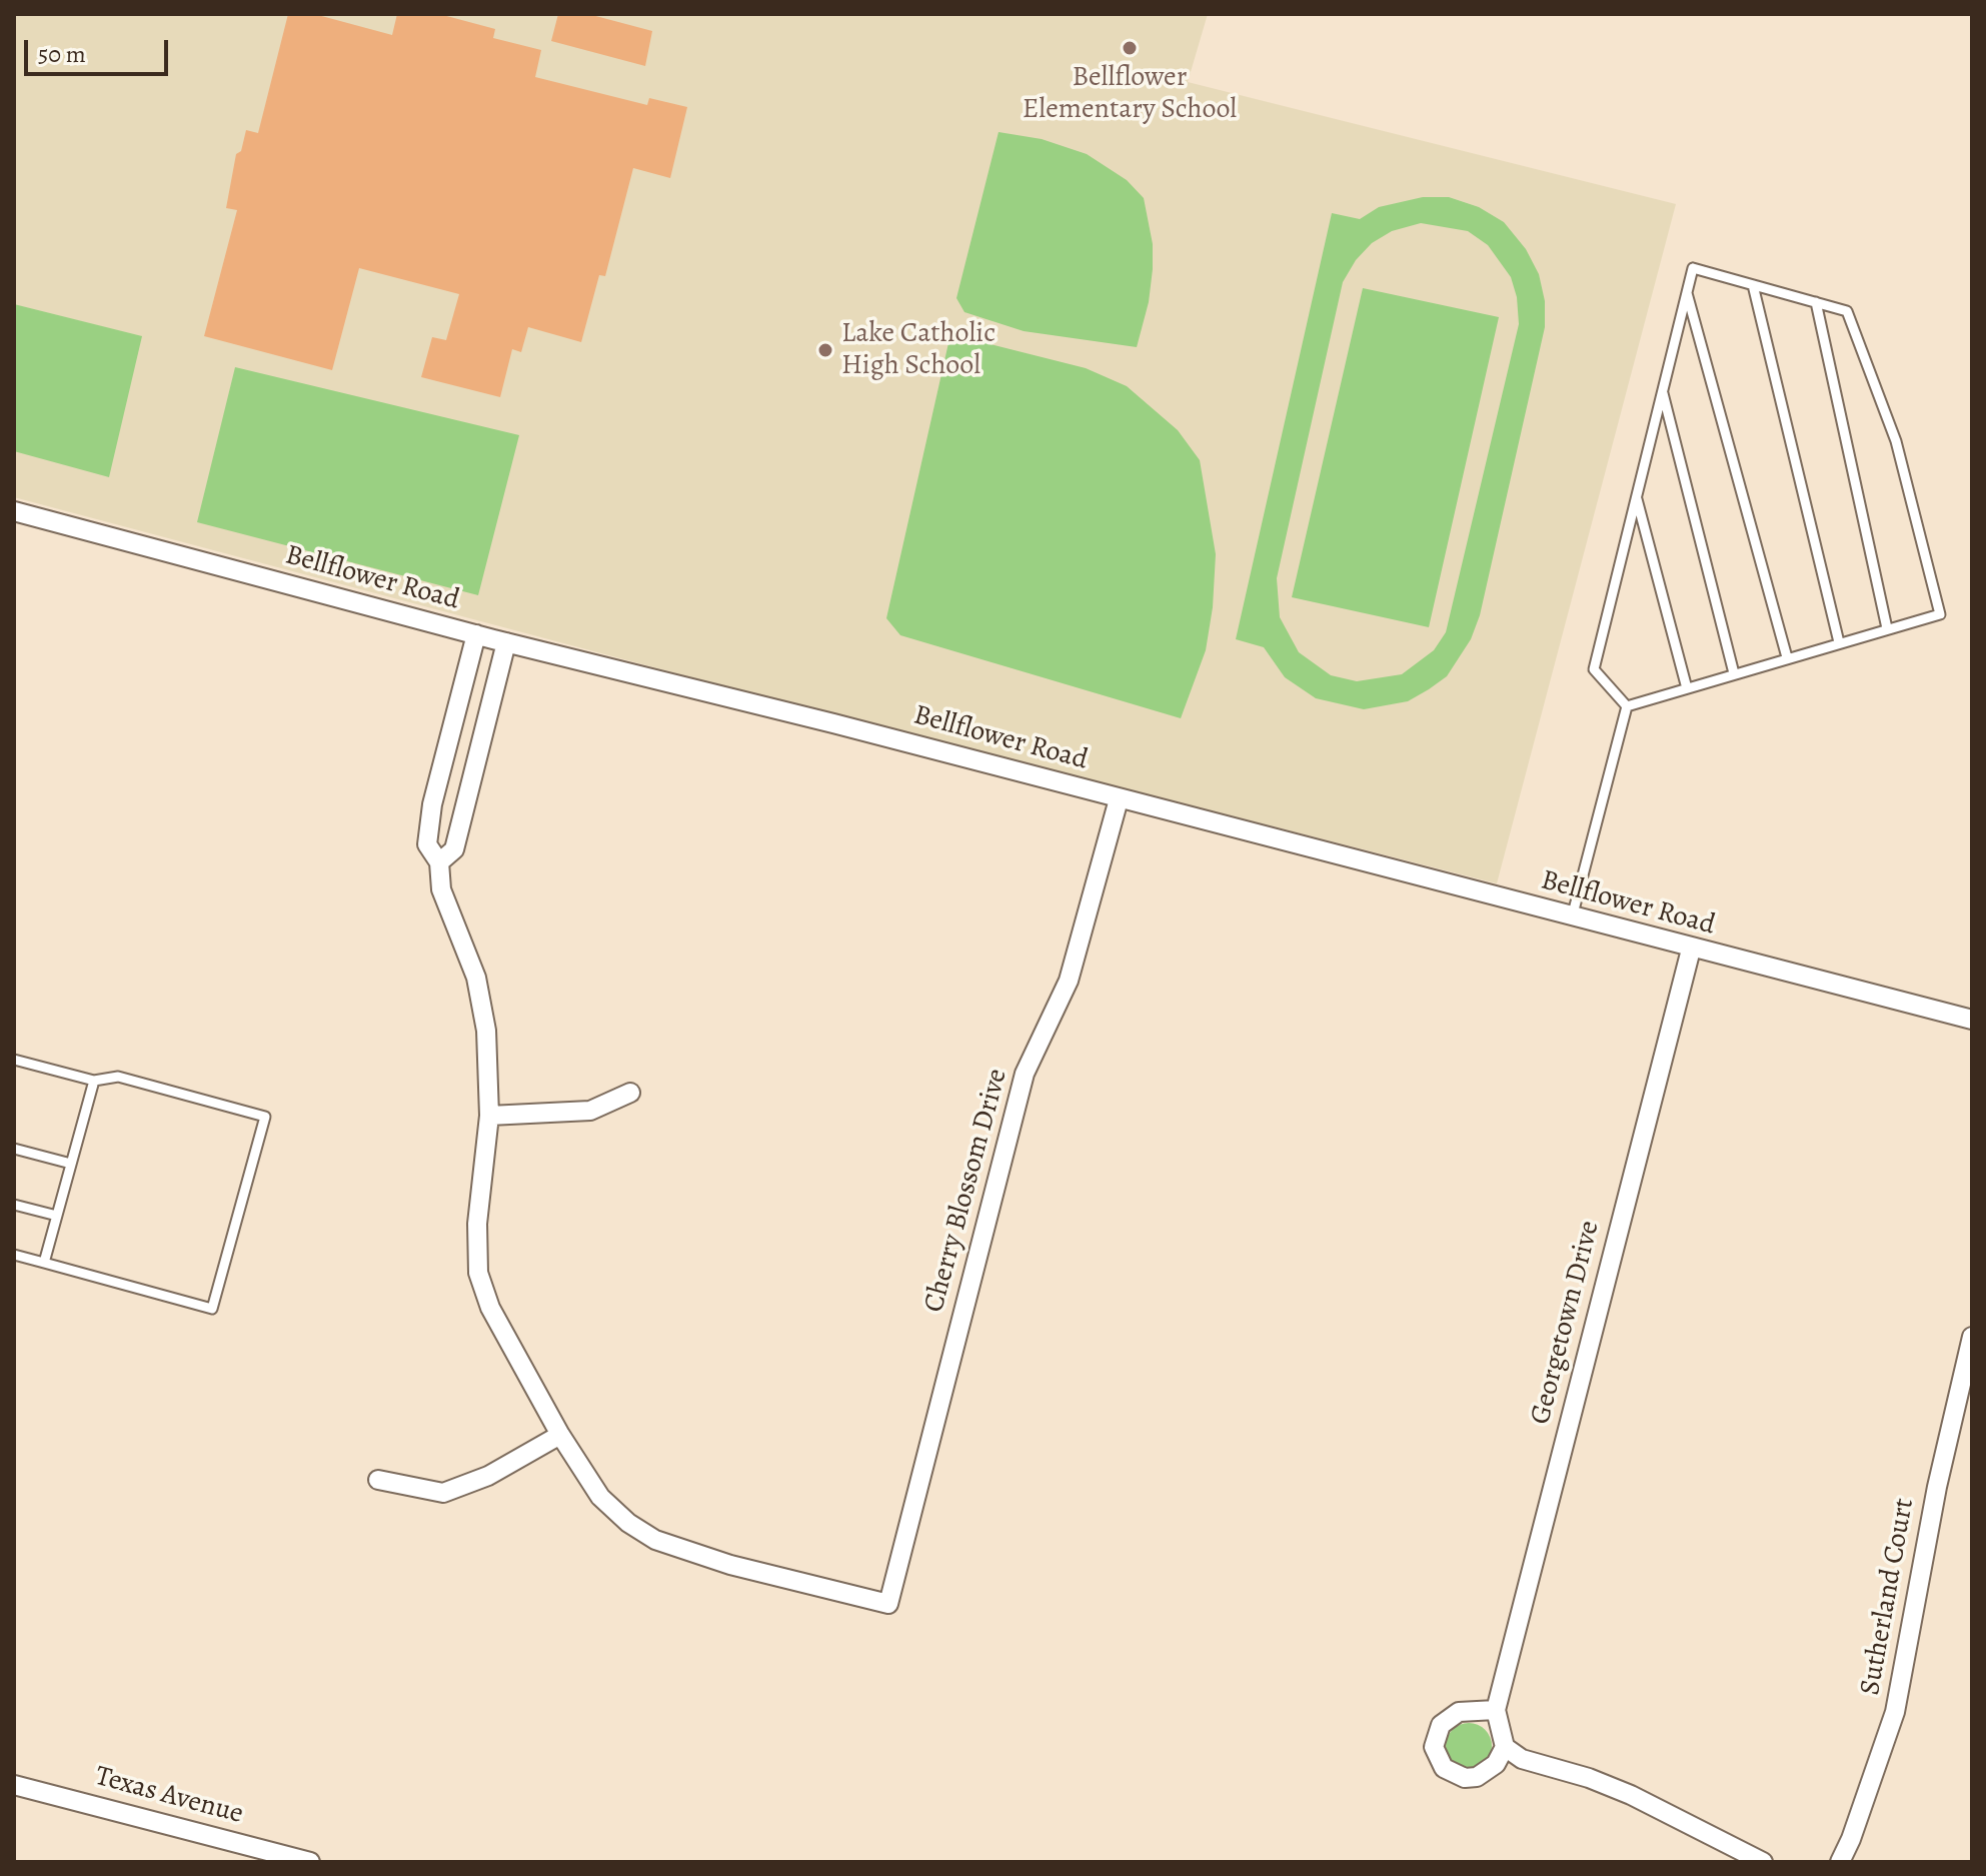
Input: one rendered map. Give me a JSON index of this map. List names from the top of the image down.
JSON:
{
  "streets": {
    "street": [
      "Bellflower Road",
      "Cherry Blossom Drive",
      "Georgetown Drive",
      "Sutherland Court",
      "Texas Avenue"
    ]
  },
  "crossings": [
    ["Bellflower Road", "Cherry Blossom Drive"],
    ["Bellflower Road", "Georgetown Drive"]
  ],
  "places": ["Bellflower Elementary School", "Lake Catholic High School"],
  "scale_bar": "50 m"
}
